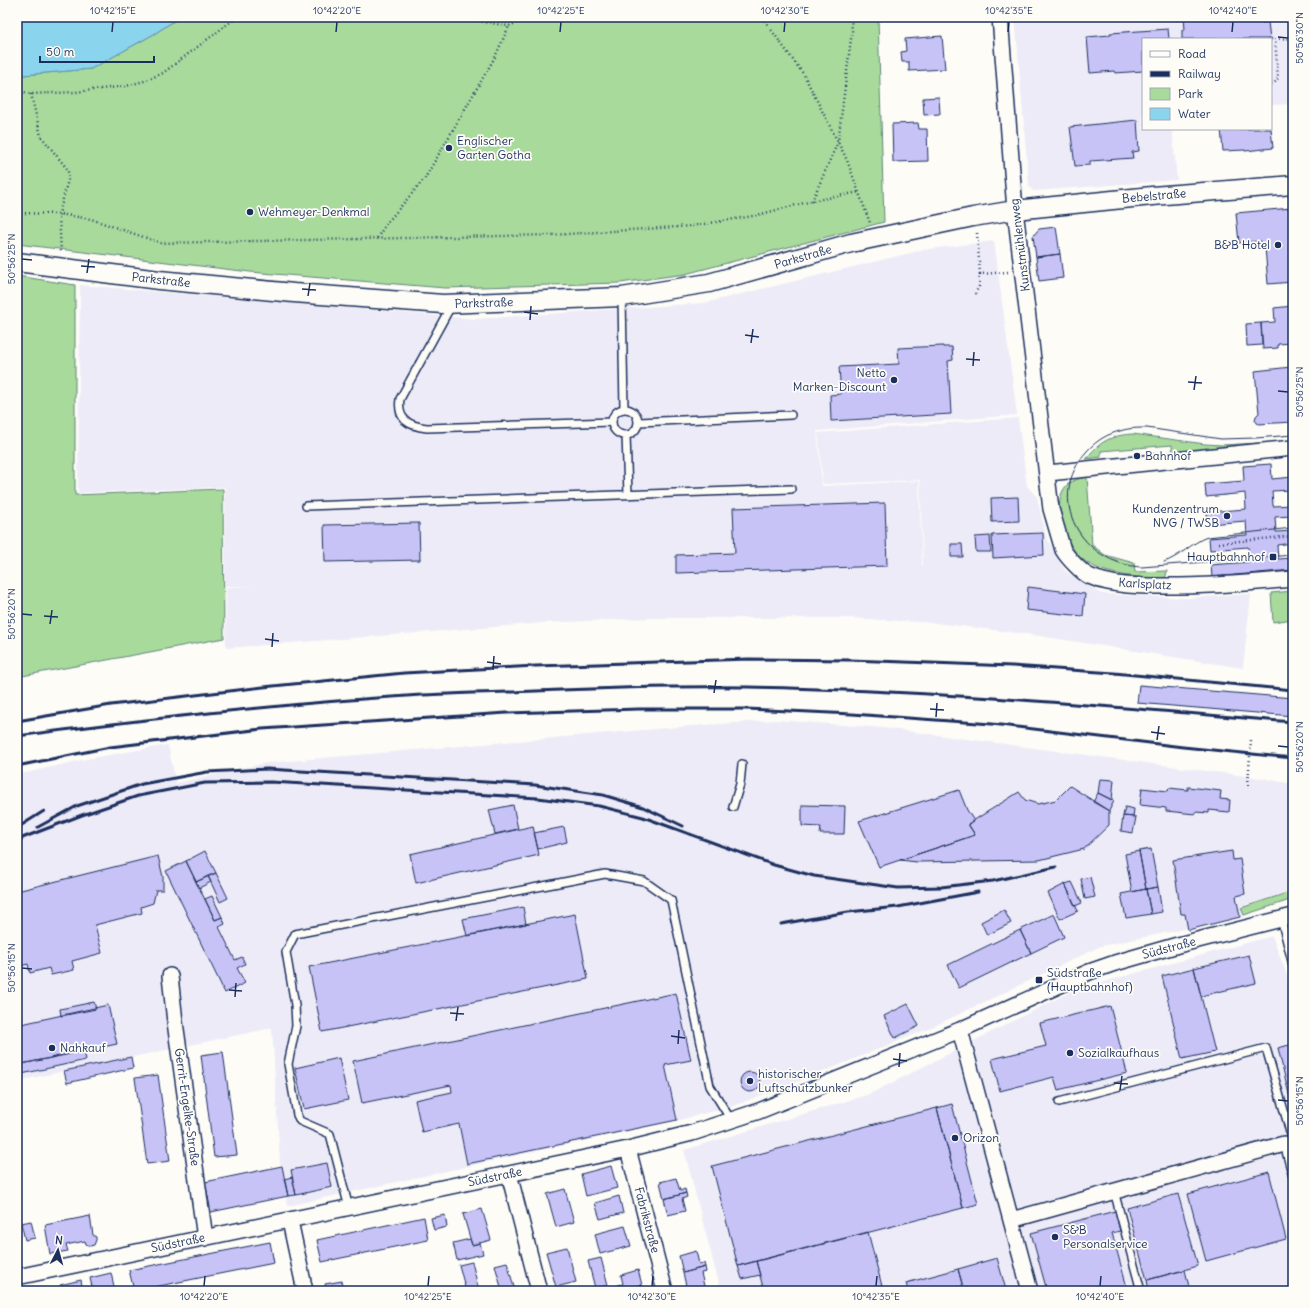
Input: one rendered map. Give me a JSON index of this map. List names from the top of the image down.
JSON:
{
  "streets": {
    "street": [
      "Bebelstraße",
      "Kunstmühlenweg",
      "Parkstraße",
      "Karlsplatz",
      "Südstraße",
      "Gerrit-Engelke-Straße",
      "Fabrikstraße"
    ]
  },
  "crossings": [
    ["Bebelstraße", "Kunstmühlenweg"],
    ["Bebelstraße", "Parkstraße"],
    ["Kunstmühlenweg", "Parkstraße"],
    ["Kunstmühlenweg", "Karlsplatz"],
    ["Südstraße", "Gerrit-Engelke-Straße"],
    ["Südstraße", "Fabrikstraße"]
  ],
  "places": {
    "other": [
      "Englischer Garten Gotha",
      "Wehmeyer-Denkmal",
      "B&B Hotel",
      "Netto Marken-Discount",
      "Bahnhof",
      "Kundenzentrum NVG / TWSB",
      "Nahkauf",
      "Sozialkaufhaus",
      "historischer Luftschutzbunker",
      "Orizon",
      "S&B Personalservice"
    ],
    "transit": ["Hauptbahnhof", "Südstraße (Hauptbahnhof)"]
  },
  "legend": [
    "Road",
    "Railway",
    "Park",
    "Water"
  ],
  "scale_bar": "50 m",
  "north": "top",
  "coordinates": [
    "10°42'15\"E",
    "10°42'20\"E",
    "10°42'25\"E",
    "10°42'30\"E",
    "10°42'35\"E",
    "10°42'40\"E",
    "50°56'30\"N",
    "50°56'25\"N",
    "50°56'20\"N",
    "50°56'15\"N"
  ]
}
